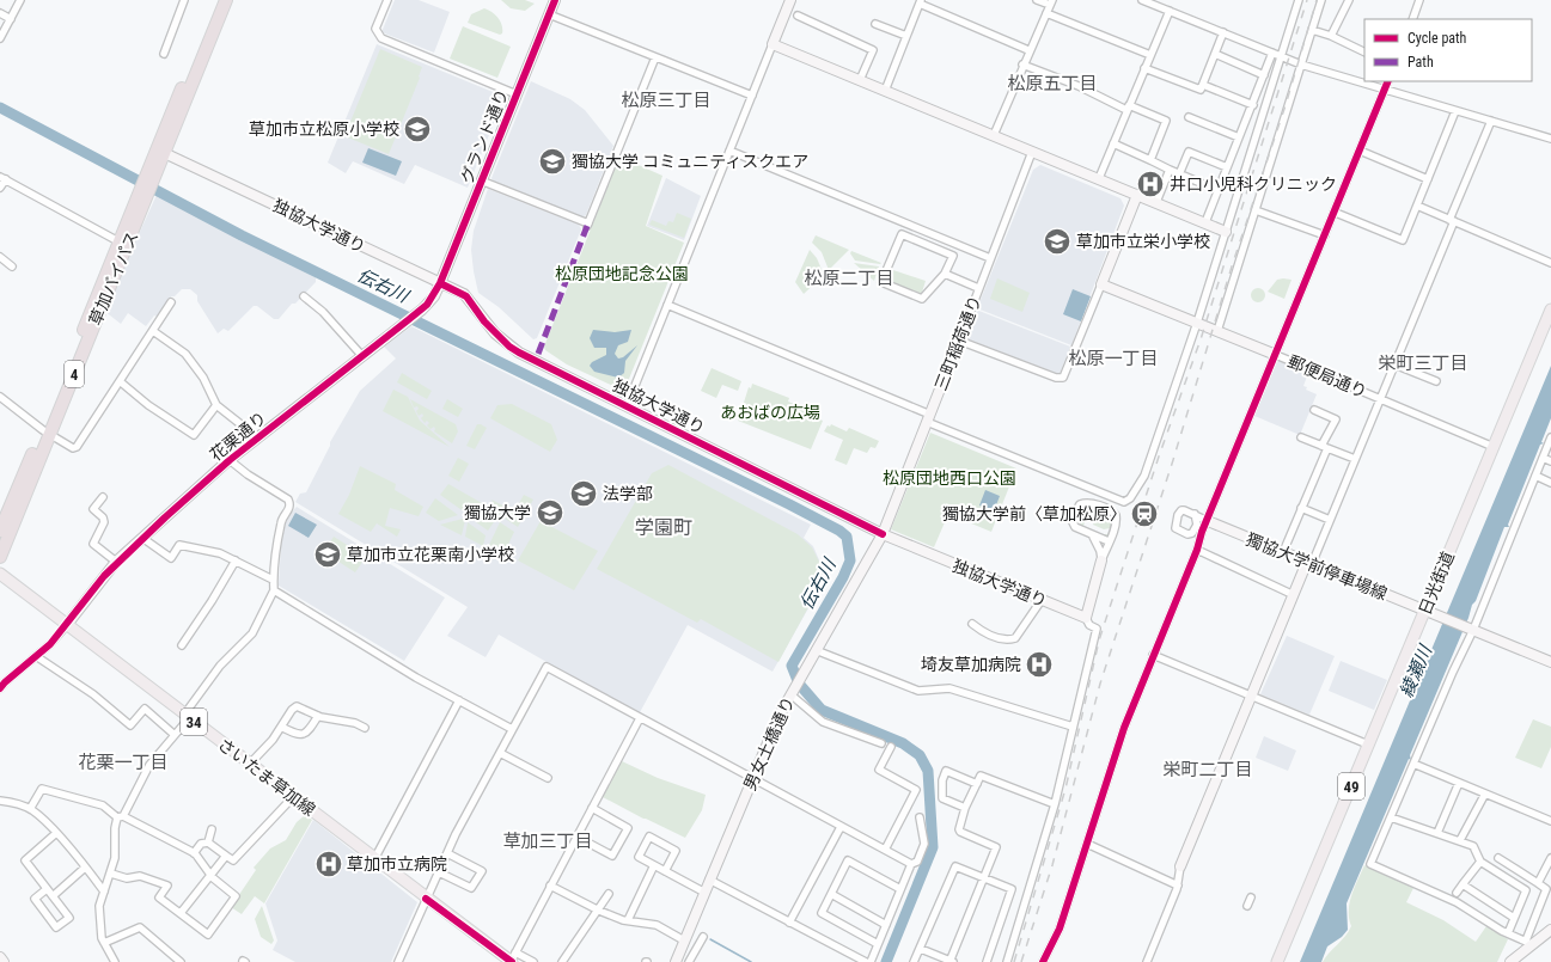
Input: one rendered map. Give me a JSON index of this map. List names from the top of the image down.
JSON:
{
  "streets": {
    "highway": ["草加バイパス", "4"],
    "main road": [
      "日光街道",
      "34",
      "さいたま草加線",
      "49"
    ],
    "street": [
      "グランド通り",
      "独協大学通り",
      "三町稲荷通り",
      "郵便局通り",
      "花栗通り",
      "獨協大学前停車場線",
      "男女土橋通り"
    ]
  },
  "crossings": [
    ["グランド通り", "独協大学通り"],
    ["グランド通り", "花栗通り"],
    ["独協大学通り", "草加バイパス"],
    ["独協大学通り", "三町稲荷通り"],
    ["独協大学通り", "花栗通り"],
    ["独協大学通り", "男女土橋通り"],
    ["三町稲荷通り", "男女土橋通り"],
    ["郵便局通り", "日光街道"],
    ["花栗通り", "さいたま草加線"],
    ["獨協大学前停車場線", "日光街道"]
  ],
  "districts": [
    "松原五丁目",
    "松原三丁目",
    "松原二丁目",
    "松原一丁目",
    "栄町三丁目",
    "学園町",
    "花栗一丁目",
    "栄町二丁目",
    "草加三丁目"
  ],
  "water": ["伝右川", "綾瀬川"],
  "parks": ["松原団地記念公園", "あおばの広場", "松原団地西口公園"],
  "places": {
    "school or university": [
      "草加市立松原小学校",
      "獨協大学 コミュニティスクエア",
      "草加市立栄小学校",
      "法学部",
      "獨協大学",
      "草加市立花栗南小学校"
    ],
    "hospital": ["井口小児科クリニック", "埼友草加病院", "草加市立病院"],
    "station": ["獨協大学前〈草加松原〉"]
  },
  "legend": ["Cycle path", "Path"]
}
